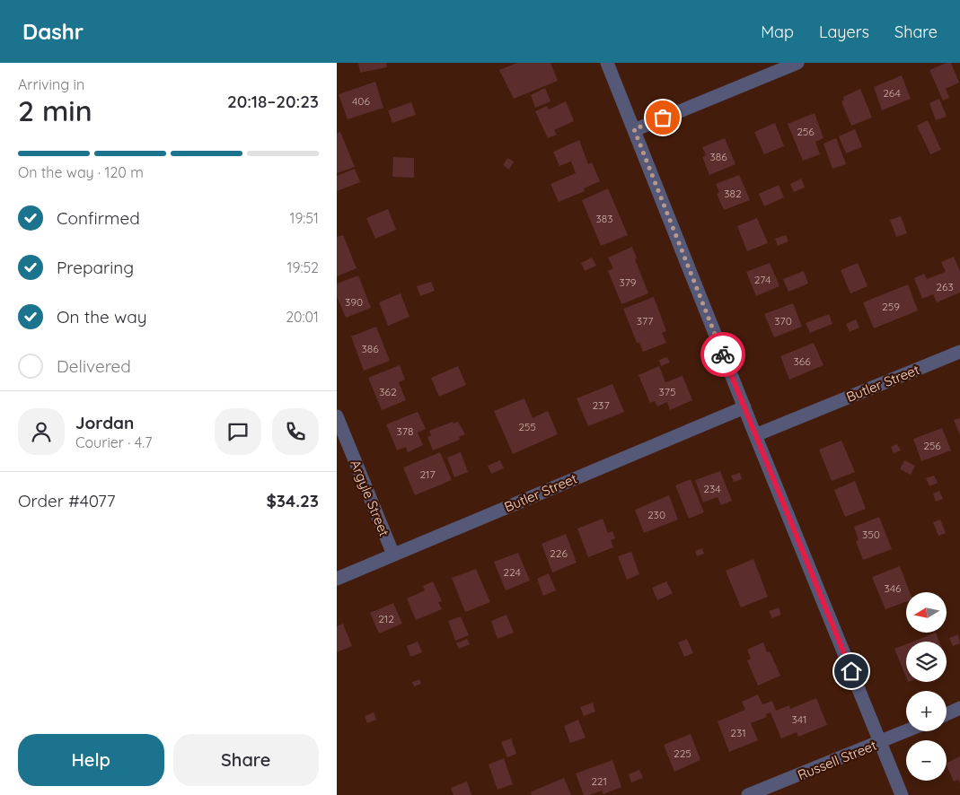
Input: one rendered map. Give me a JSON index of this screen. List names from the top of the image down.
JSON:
{
  "streets": {
    "street": ["Butler Street", "Argyle Street", "Russell Street"]
  },
  "crossings": [
    ["Butler Street", "Argyle Street"]
  ],
  "house_numbers": [
    "264",
    "406",
    "256",
    "386",
    "382",
    "383",
    "274",
    "379",
    "263",
    "390",
    "259",
    "377",
    "370",
    "386",
    "366",
    "362",
    "375",
    "237",
    "255",
    "378",
    "256",
    "217",
    "234",
    "230",
    "350",
    "226",
    "224",
    "346",
    "212",
    "341",
    "231",
    "225",
    "221"
  ],
  "north": "left",
  "page": {
    "header": "Dashr",
    "nav": ["Map", "Layers", "Share"],
    "heading": ["2 min", "Arriving in", "20:18–20:23"],
    "panel": [
      "Jordan",
      "Courier · 4.7",
      "Order #4077",
      "$34.23"
    ],
    "bar": "On the way · 120 m",
    "list": [
      ["Confirmed", "19:51"],
      ["Preparing", "19:52"],
      ["On the way", "20:01"],
      "Delivered"
    ],
    "map_buttons": ["+", "−"],
    "buttons": ["Help", "Share"]
  }
}
